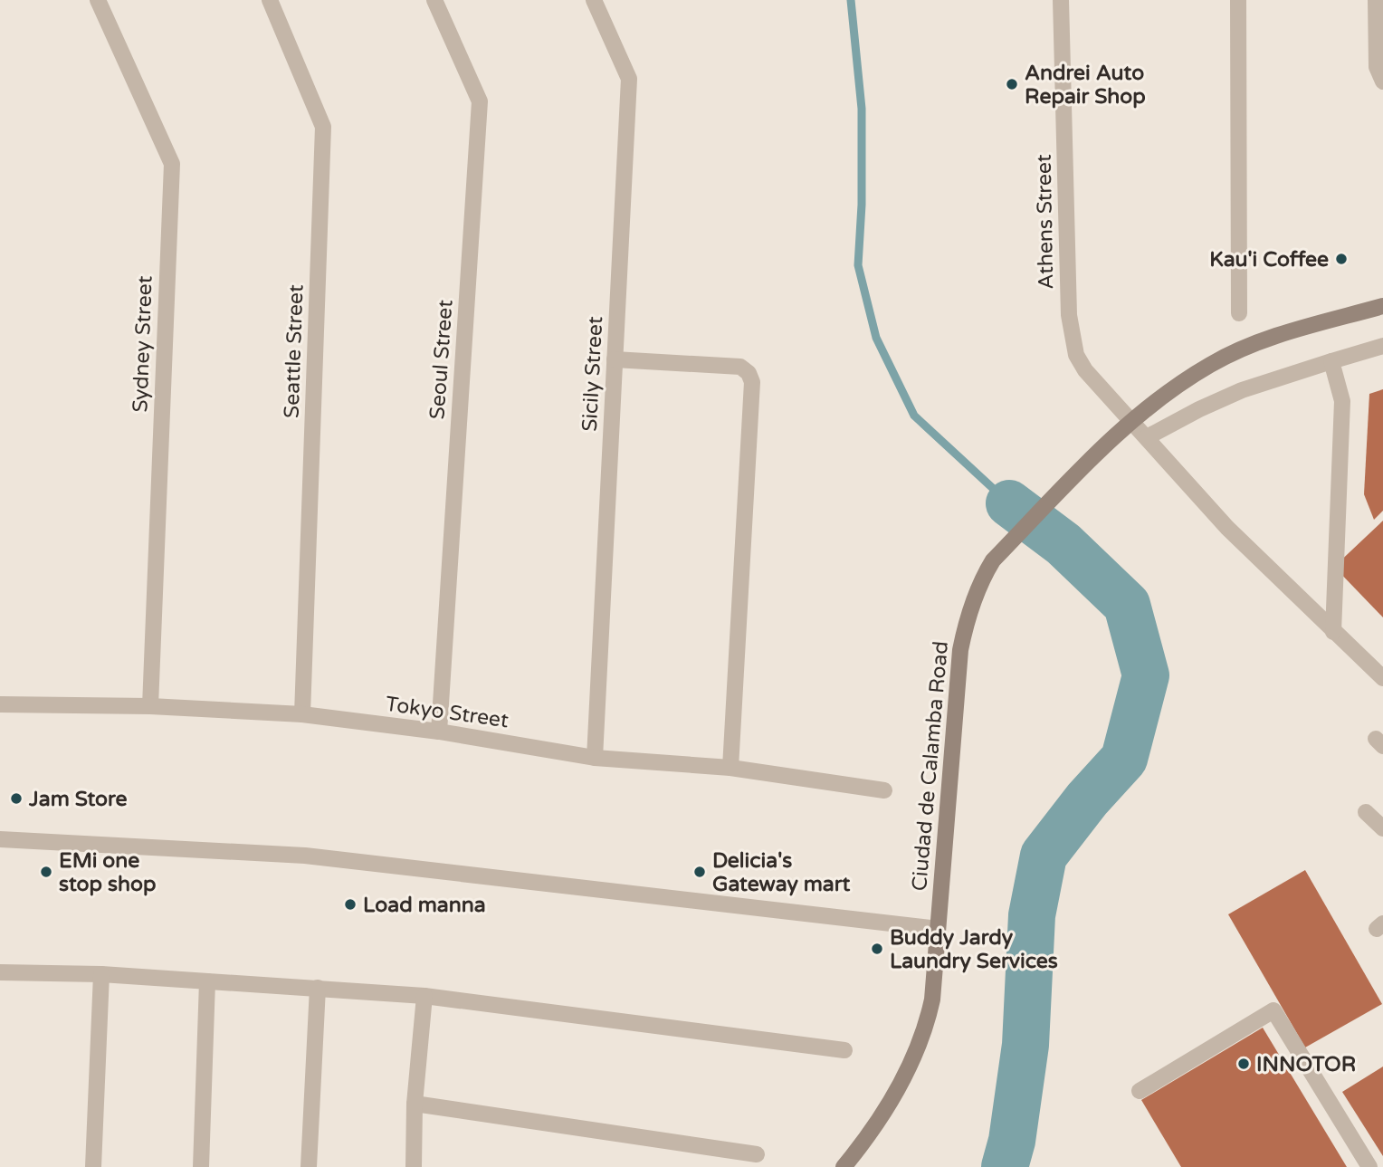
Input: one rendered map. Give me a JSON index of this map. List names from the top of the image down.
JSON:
{
  "streets": {
    "main road": ["Ciudad de Calamba Road"],
    "street": [
      "Athens Street",
      "Sydney Street",
      "Seattle Street",
      "Seoul Street",
      "Sicily Street",
      "Tokyo Street"
    ]
  },
  "crossings": [
    ["Athens Street", "Ciudad de Calamba Road"],
    ["Sydney Street", "Tokyo Street"],
    ["Seattle Street", "Tokyo Street"],
    ["Seoul Street", "Tokyo Street"],
    ["Sicily Street", "Tokyo Street"]
  ],
  "places": [
    "Andrei Auto Repair Shop",
    "Kau'i Coffee",
    "Jam Store",
    "EMi one stop shop",
    "Delicia's Gateway mart",
    "Load manna",
    "Buddy Jardy Laundry Services",
    "INNOTOR"
  ]
}
